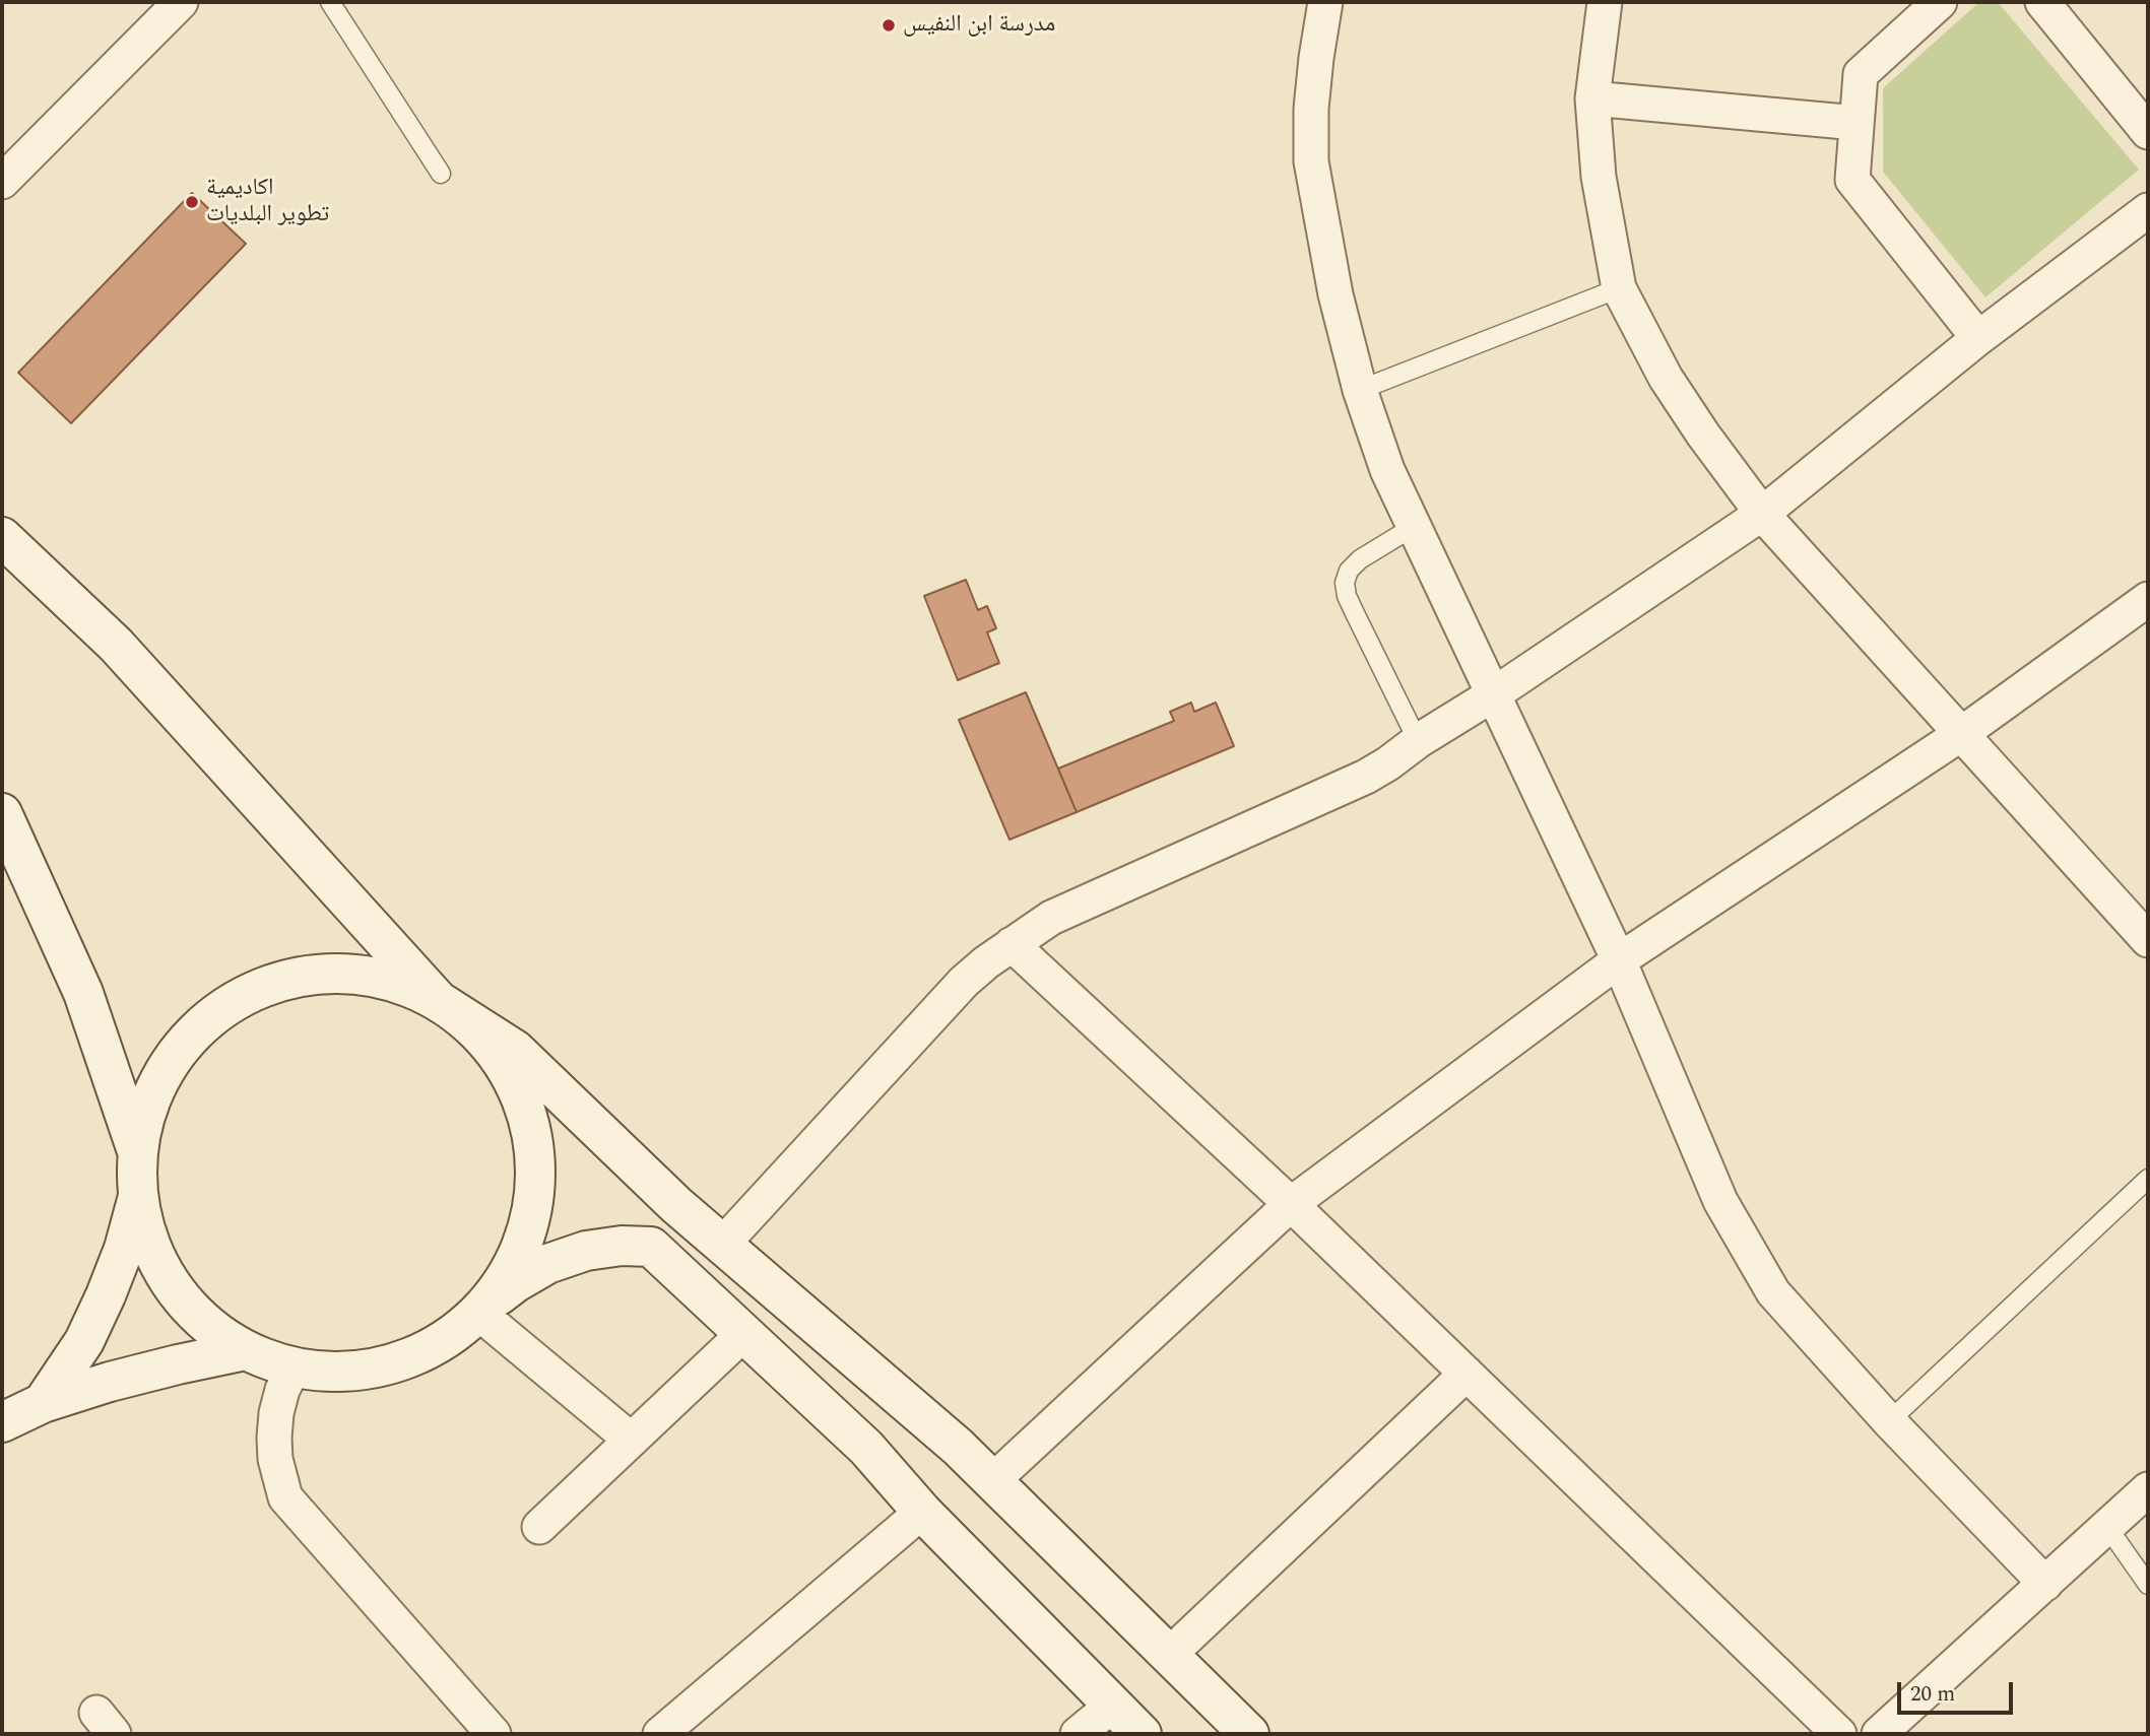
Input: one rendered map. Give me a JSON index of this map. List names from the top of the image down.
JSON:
{
  "places": ["مدرسة ابن النفيس", "اكاديمية تطوير البلديات"],
  "scale_bar": "20 m"
}
